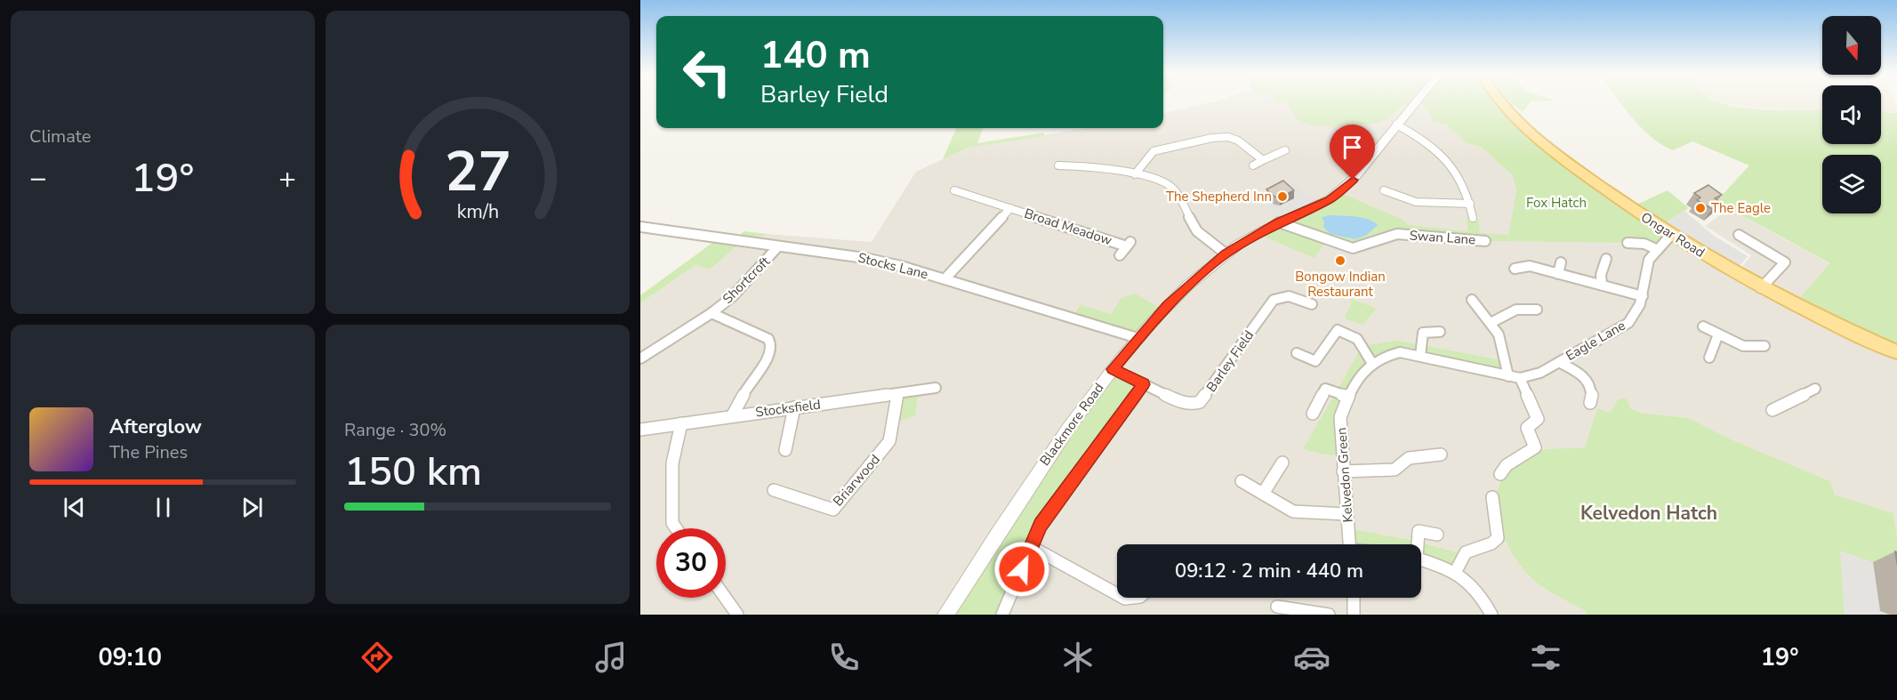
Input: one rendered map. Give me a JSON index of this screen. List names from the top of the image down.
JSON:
{
  "streets": {
    "main road": ["Ongar Road"],
    "street": [
      "Broad Meadow",
      "Swan Lane",
      "Stocks Lane",
      "Shortcroft",
      "Eagle Lane",
      "Barley Field",
      "Stocksfield",
      "Blackmore Road",
      "Kelvedon Green",
      "Briarwood"
    ]
  },
  "crossings": [
    ["Broad Meadow", "Stocks Lane"],
    ["Ongar Road", "Eagle Lane"],
    ["Swan Lane", "Blackmore Road"],
    ["Stocks Lane", "Shortcroft"],
    ["Stocks Lane", "Blackmore Road"],
    ["Shortcroft", "Stocksfield"],
    ["Barley Field", "Blackmore Road"],
    ["Stocksfield", "Briarwood"]
  ],
  "districts": ["Kelvedon Hatch"],
  "parks": ["Fox Hatch"],
  "places": ["The Shepherd Inn", "The Eagle", "Bongow Indian Restaurant"],
  "north": "bottom",
  "page": {
    "tile": [
      "Climate",
      ["Range · 30%", "150 km"]
    ],
    "turn": ["140 m", "Barley Field"],
    "heat": ["−", "19°", "+"],
    "song": ["Afterglow", "The Pines"],
    "limit": "30",
    "trip": "09:12 · 2 min · 440 m",
    "tabs": ["09:10", "19°"],
    "gauge": ["27", "km/h"]
  }
}
